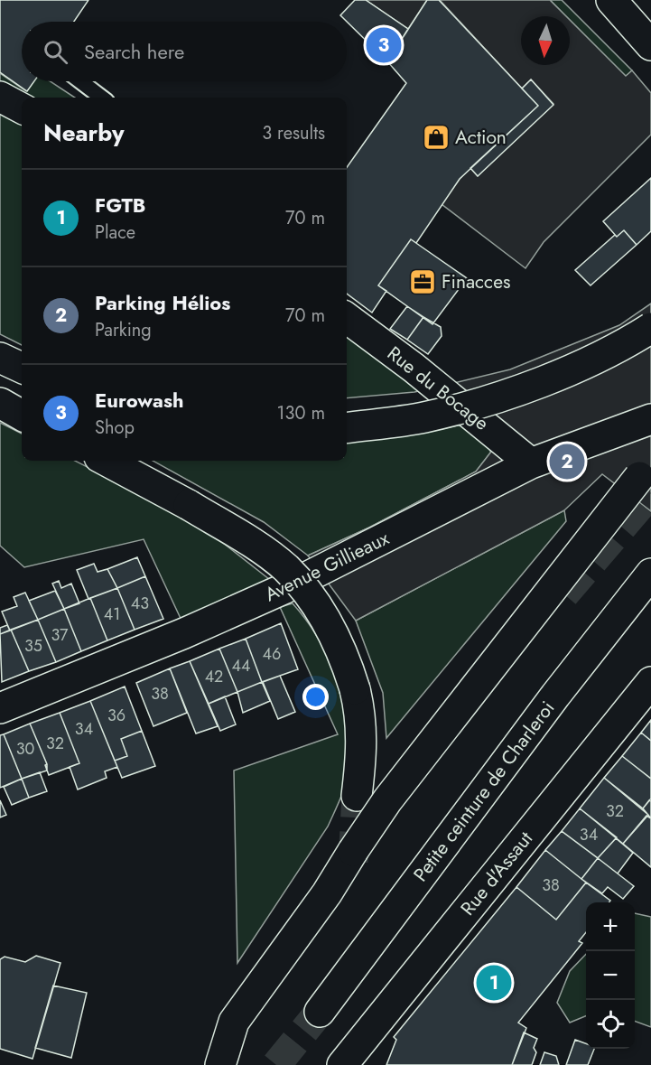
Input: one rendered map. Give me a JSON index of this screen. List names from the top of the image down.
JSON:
{
  "streets": {
    "main road": [
      "Rue du Bocage",
      "Avenue Gillieaux",
      "Petite ceinture de Charleroi",
      "Rue d'Assaut"
    ]
  },
  "crossings": [
    ["Rue du Bocage", "Avenue Gillieaux"]
  ],
  "places": {
    "shop": ["Action"],
    "office": ["Finacces"]
  },
  "house_numbers": [
    "43",
    "41",
    "37",
    "35",
    "46",
    "44",
    "42",
    "38",
    "36",
    "34",
    "32",
    "30",
    "32",
    "34",
    "38"
  ],
  "north": "bottom",
  "page": {
    "search": "Search here",
    "pins": ["3", "2", "1"],
    "heading": ["Nearby", "3 results"],
    "list": [
      {
        "mark": "1",
        "name": "FGTB",
        "note": "Place",
        "value": "70 m"
      },
      {
        "mark": "2",
        "name": "Parking Hélios",
        "note": "Parking",
        "value": "70 m"
      },
      {
        "mark": "3",
        "name": "Eurowash",
        "note": "Shop",
        "value": "130 m"
      }
    ],
    "map_buttons": ["+", "−"]
  }
}
